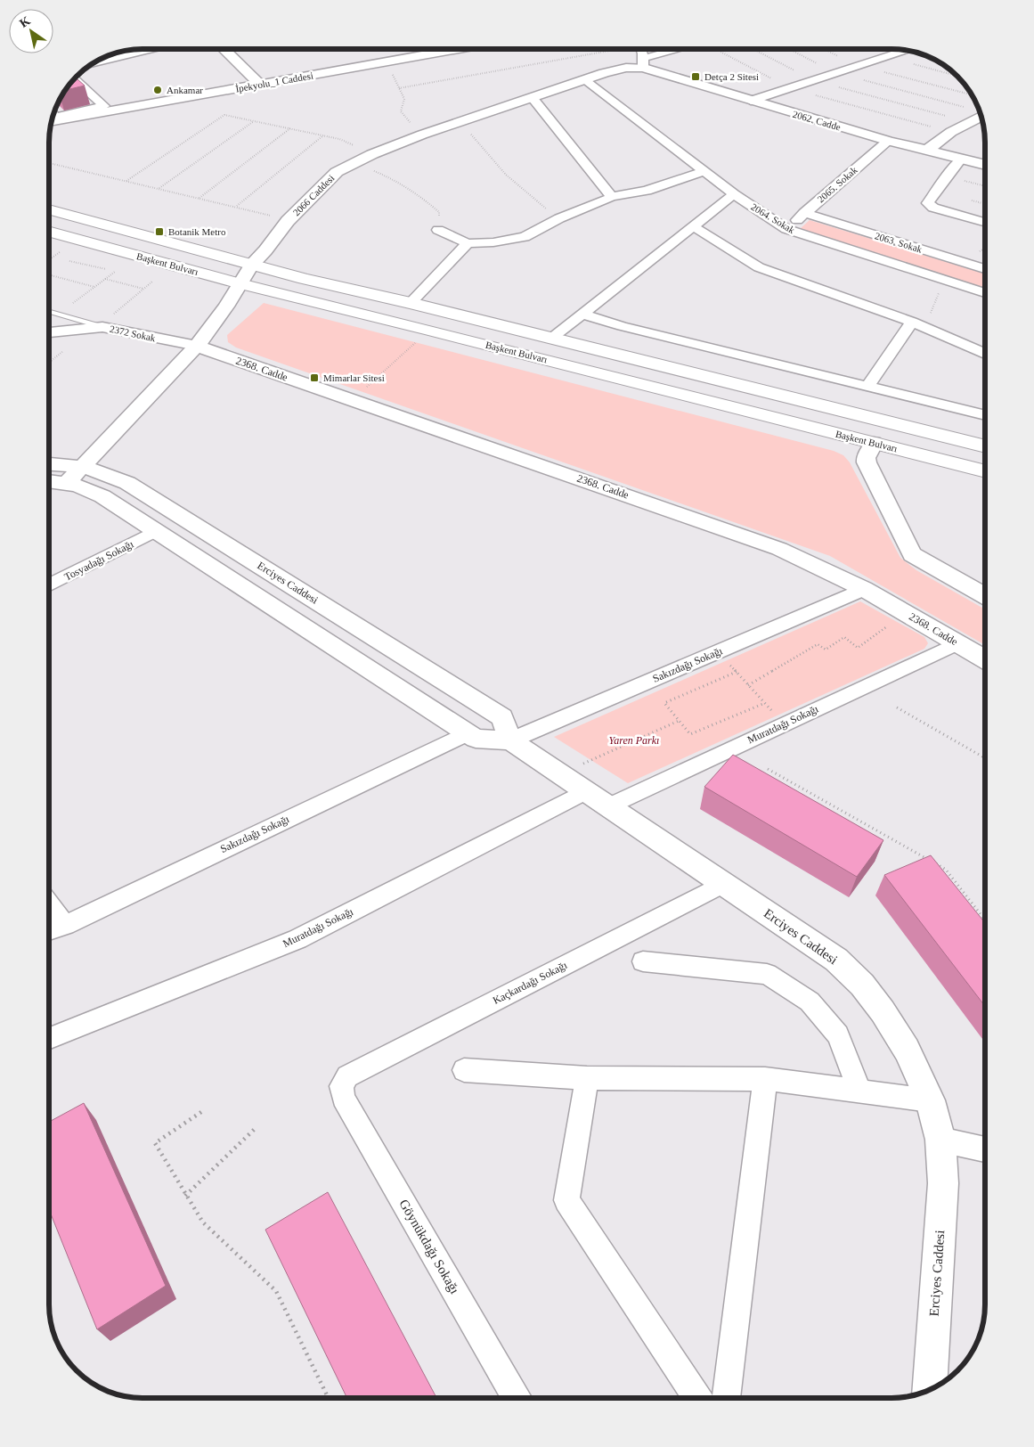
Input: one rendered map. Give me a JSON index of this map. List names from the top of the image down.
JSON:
{
  "streets": {
    "main road": ["Başkent Bulvarı"],
    "street": [
      "İpekyolu_1 Caddesi",
      "2062. Cadde",
      "2065. Sokak",
      "2066 Caddesi",
      "2064. Sokak",
      "2063. Sokak",
      "2372 Sokak",
      "2368. Cadde",
      "Tosyadağı Sokağı",
      "Erciyes Caddesi",
      "Sakızdağı Sokağı",
      "Muratdağı Sokağı",
      "Kaçkardağı Sokağı",
      "Göynükdağı Sokağı"
    ]
  },
  "crossings": [
    ["2062. Cadde", "2065. Sokak"],
    ["2062. Cadde", "2066 Caddesi"],
    ["2065. Sokak", "2064. Sokak"],
    ["2065. Sokak", "2063. Sokak"],
    ["2066 Caddesi", "2064. Sokak"],
    ["2066 Caddesi", "Başkent Bulvarı"],
    ["2066 Caddesi", "2372 Sokak"],
    ["2066 Caddesi", "2368. Cadde"],
    ["2066 Caddesi", "Erciyes Caddesi"],
    ["2372 Sokak", "2368. Cadde"],
    ["2368. Cadde", "Sakızdağı Sokağı"],
    ["2368. Cadde", "Muratdağı Sokağı"],
    ["Erciyes Caddesi", "Sakızdağı Sokağı"],
    ["Erciyes Caddesi", "Muratdağı Sokağı"],
    ["Erciyes Caddesi", "Kaçkardağı Sokağı"],
    ["Kaçkardağı Sokağı", "Göynükdağı Sokağı"]
  ],
  "parks": ["Yaren Parkı"],
  "places": {
    "transit": ["Detça 2 Sitesi", "Botanik Metro", "Mimarlar Sitesi"],
    "other": ["Ankamar"]
  },
  "north": "top left"
}
